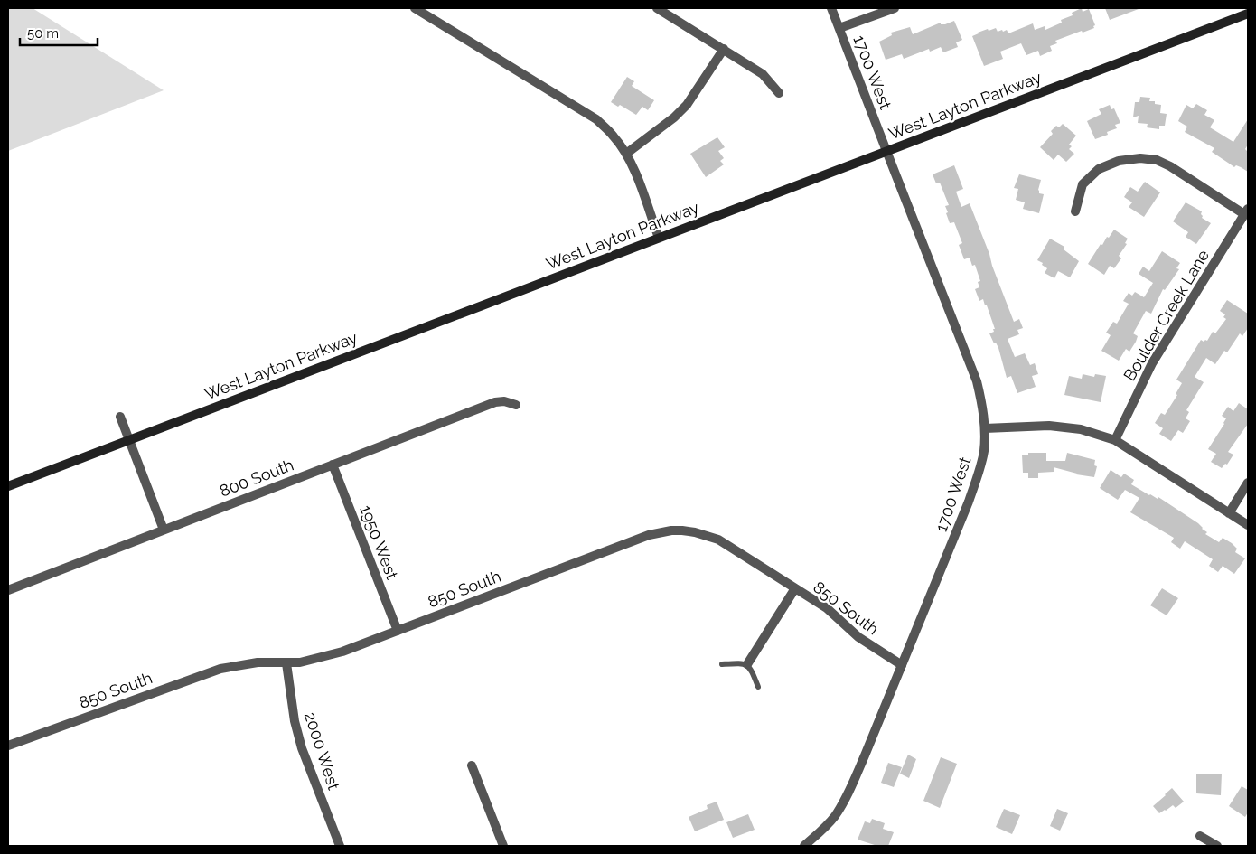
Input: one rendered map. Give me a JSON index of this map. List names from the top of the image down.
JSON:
{
  "streets": {
    "main road": ["West Layton Parkway"],
    "street": [
      "1700 West",
      "Boulder Creek Lane",
      "800 South",
      "1950 West",
      "850 South",
      "2000 West"
    ]
  },
  "crossings": [
    ["1700 West", "West Layton Parkway"],
    ["1700 West", "850 South"],
    ["800 South", "1950 West"],
    ["1950 West", "850 South"],
    ["850 South", "2000 West"]
  ],
  "scale_bar": "50 m"
}
